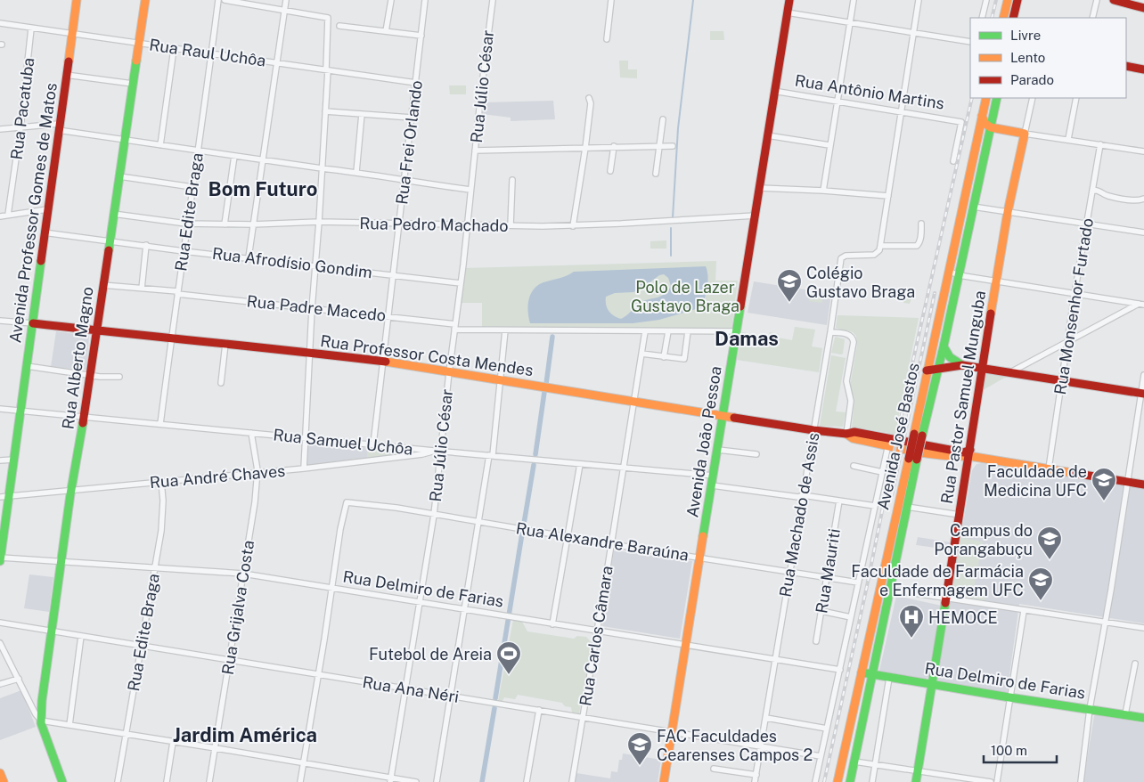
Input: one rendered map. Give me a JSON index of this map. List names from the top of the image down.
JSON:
{
  "streets": {
    "main road": [
      "Avenida Professor Gomes de Matos",
      "Rua Professor Costa Mendes",
      "Rua Alberto Magno",
      "Rua Pastor Samuel Munguba",
      "Avenida José Bastos",
      "Avenida João Pessoa",
      "Rua Delmiro de Farias"
    ],
    "street": [
      "Rua Raul Uchôa",
      "Rua Júlio César",
      "Rua Antônio Martins",
      "Rua Pacatuba",
      "Rua Frei Orlando",
      "Rua Edite Braga",
      "Rua Pedro Machado",
      "Rua Afrodísio Gondim",
      "Rua Monsenhor Furtado",
      "Rua Padre Macedo",
      "Rua Samuel Uchôa",
      "Rua André Chaves",
      "Rua Machado de Assis",
      "Rua Alexandre Baraúna",
      "Rua Mauriti",
      "Rua Grijalva Costa",
      "Rua Carlos Câmara",
      "Rua Ana Néri"
    ]
  },
  "crossings": [
    ["Rua Raul Uchôa", "Rua Pacatuba"],
    ["Rua Raul Uchôa", "Rua Frei Orlando"],
    ["Rua Raul Uchôa", "Rua Edite Braga"],
    ["Rua Raul Uchôa", "Avenida Professor Gomes de Matos"],
    ["Rua Raul Uchôa", "Rua Alberto Magno"],
    ["Rua Júlio César", "Rua Pedro Machado"],
    ["Rua Júlio César", "Rua Afrodísio Gondim"],
    ["Rua Júlio César", "Rua Padre Macedo"],
    ["Rua Júlio César", "Rua Professor Costa Mendes"],
    ["Rua Júlio César", "Rua Samuel Uchôa"],
    ["Rua Júlio César", "Rua Alexandre Baraúna"],
    ["Rua Júlio César", "Rua Delmiro de Farias"],
    ["Rua Júlio César", "Rua Ana Néri"],
    ["Rua Antônio Martins", "Avenida João Pessoa"],
    ["Rua Frei Orlando", "Rua Pedro Machado"],
    ["Rua Frei Orlando", "Rua Afrodísio Gondim"],
    ["Rua Frei Orlando", "Rua Padre Macedo"],
    ["Rua Frei Orlando", "Rua Professor Costa Mendes"],
    ["Rua Frei Orlando", "Rua Samuel Uchôa"],
    ["Rua Edite Braga", "Rua Pedro Machado"],
    ["Rua Edite Braga", "Rua Afrodísio Gondim"],
    ["Rua Edite Braga", "Rua Padre Macedo"],
    ["Rua Edite Braga", "Rua Professor Costa Mendes"],
    ["Rua Edite Braga", "Rua Samuel Uchôa"],
    ["Rua Edite Braga", "Rua André Chaves"],
    ["Rua Edite Braga", "Rua Delmiro de Farias"],
    ["Rua Edite Braga", "Rua Ana Néri"],
    ["Avenida Professor Gomes de Matos", "Rua Afrodísio Gondim"],
    ["Avenida Professor Gomes de Matos", "Rua Professor Costa Mendes"],
    ["Avenida Professor Gomes de Matos", "Rua Samuel Uchôa"],
    ["Avenida Professor Gomes de Matos", "Rua André Chaves"],
    ["Avenida Professor Gomes de Matos", "Rua Delmiro de Farias"],
    ["Rua Pedro Machado", "Rua Alberto Magno"],
    ["Rua Pedro Machado", "Avenida João Pessoa"],
    ["Rua Afrodísio Gondim", "Rua Alberto Magno"],
    ["Rua Monsenhor Furtado", "Rua Professor Costa Mendes"],
    ["Rua Padre Macedo", "Rua Alberto Magno"],
    ["Rua Padre Macedo", "Avenida João Pessoa"],
    ["Rua Padre Macedo", "Rua Carlos Câmara"],
    ["Rua Professor Costa Mendes", "Rua Alberto Magno"],
    ["Rua Professor Costa Mendes", "Rua Pastor Samuel Munguba"],
    ["Rua Professor Costa Mendes", "Avenida José Bastos"],
    ["Rua Professor Costa Mendes", "Avenida João Pessoa"],
    ["Rua Professor Costa Mendes", "Rua Machado de Assis"],
    ["Rua Professor Costa Mendes", "Rua Carlos Câmara"],
    ["Rua Alberto Magno", "Rua Samuel Uchôa"],
    ["Rua Alberto Magno", "Rua André Chaves"],
    ["Rua Alberto Magno", "Rua Delmiro de Farias"],
    ["Rua Alberto Magno", "Rua Ana Néri"],
    ["Rua Pastor Samuel Munguba", "Rua Delmiro de Farias"],
    ["Avenida José Bastos", "Rua Alexandre Baraúna"],
    ["Avenida José Bastos", "Rua Delmiro de Farias"],
    ["Avenida José Bastos", "Rua Ana Néri"],
    ["Rua Samuel Uchôa", "Avenida João Pessoa"],
    ["Rua Samuel Uchôa", "Rua André Chaves"],
    ["Rua Samuel Uchôa", "Rua Grijalva Costa"],
    ["Rua Samuel Uchôa", "Rua Carlos Câmara"],
    ["Avenida João Pessoa", "Rua Alexandre Baraúna"],
    ["Avenida João Pessoa", "Rua Delmiro de Farias"],
    ["Avenida João Pessoa", "Rua Ana Néri"],
    ["Rua André Chaves", "Rua Grijalva Costa"],
    ["Rua Machado de Assis", "Rua Alexandre Baraúna"],
    ["Rua Machado de Assis", "Rua Delmiro de Farias"],
    ["Rua Machado de Assis", "Rua Ana Néri"],
    ["Rua Alexandre Baraúna", "Rua Mauriti"],
    ["Rua Alexandre Baraúna", "Rua Delmiro de Farias"],
    ["Rua Alexandre Baraúna", "Rua Carlos Câmara"],
    ["Rua Delmiro de Farias", "Rua Grijalva Costa"],
    ["Rua Delmiro de Farias", "Rua Carlos Câmara"],
    ["Rua Grijalva Costa", "Rua Ana Néri"],
    ["Rua Carlos Câmara", "Rua Ana Néri"]
  ],
  "districts": ["Bom Futuro", "Damas", "Jardim América"],
  "parks": ["Polo de Lazer Gustavo Braga"],
  "places": {
    "school or university": [
      "Colégio Gustavo Braga",
      "Faculdade de Medicina UFC",
      "Campus do Porangabuçu",
      "Faculdade de Farmácia e Enfermagem UFC",
      "FAC Faculdades Cearenses Campos 2"
    ],
    "hospital": ["HEMOCE"],
    "sports": ["Futebol de Areia"]
  },
  "legend": ["Livre", "Lento", "Parado"],
  "scale_bar": "100 m"
}
